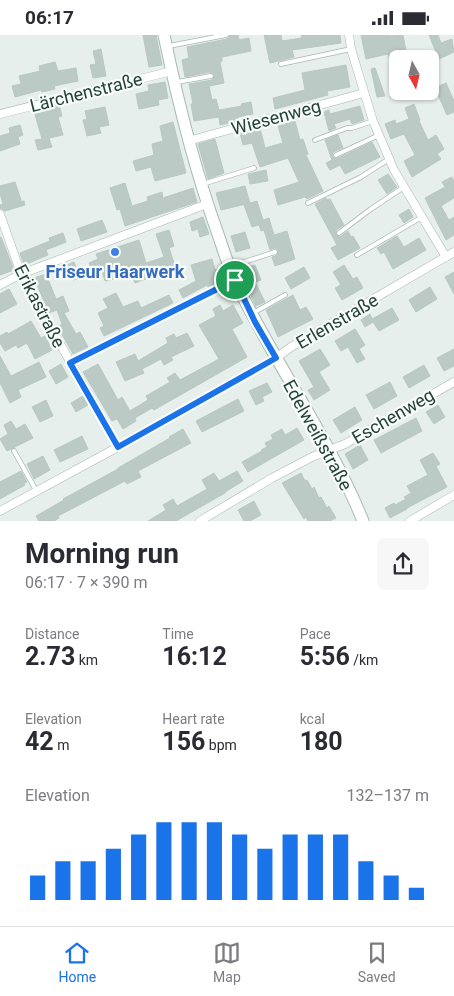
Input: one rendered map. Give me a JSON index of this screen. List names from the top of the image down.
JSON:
{
  "streets": {
    "street": [
      "Lärchenstraße",
      "Wiesenweg",
      "Erikastraße",
      "Erlenstraße",
      "Eschenweg",
      "Edelweißstraße"
    ]
  },
  "crossings": [
    ["Lärchenstraße", "Edelweißstraße"],
    ["Wiesenweg", "Edelweißstraße"],
    ["Erikastraße", "Erlenstraße"],
    ["Erlenstraße", "Edelweißstraße"],
    ["Eschenweg", "Edelweißstraße"]
  ],
  "places": ["Friseur Haarwerk"],
  "north": "bottom",
  "page": {
    "status": "06:17",
    "heading": ["Morning run", "06:17 · 7 × 390 m"],
    "stats": [
      ["Distance", "2.73 km"],
      ["Time", "16:12"],
      ["Pace", "5:56 /km"],
      ["Elevation", "42 m"],
      ["Heart rate", "156 bpm"],
      ["kcal", "180"]
    ],
    "chart": ["Elevation", "132–137 m"],
    "tabs": ["Home", "Map", "Saved"]
  }
}
